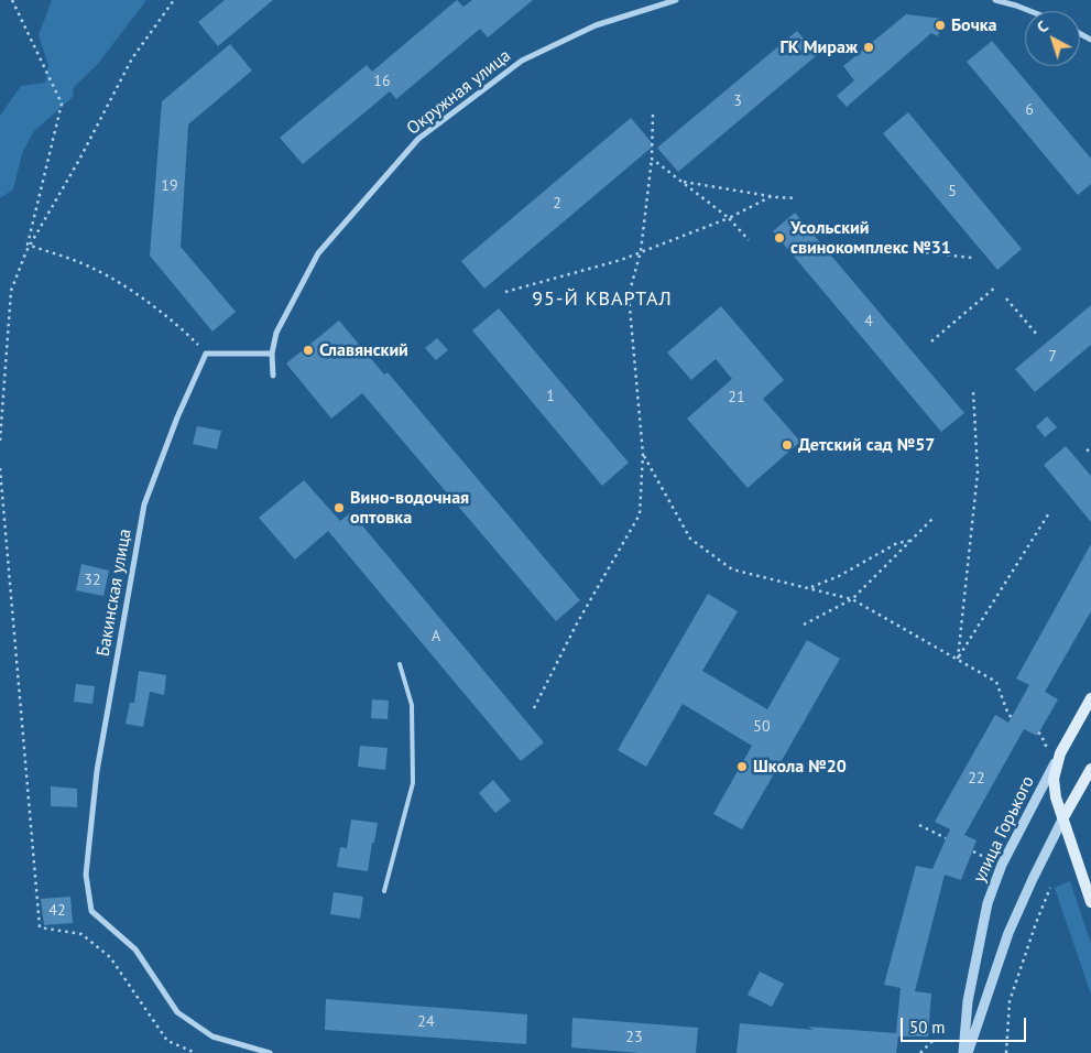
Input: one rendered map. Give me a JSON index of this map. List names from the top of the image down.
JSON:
{
  "streets": {
    "main road": ["улица Горького"],
    "street": ["Окружная улица", "Бакинская улица"]
  },
  "districts": ["95-Й КВАРТАЛ"],
  "places": [
    "Бочка",
    "ГК Мираж",
    "Усольский свинокомплекс №31",
    "Славянский",
    "Детский сад №57",
    "Вино-водочная оптовка",
    "Школа №20"
  ],
  "house_numbers": [
    "16",
    "3",
    "6",
    "19",
    "5",
    "2",
    "4",
    "7",
    "1",
    "21",
    "32",
    "А",
    "50",
    "22",
    "42",
    "24",
    "23"
  ],
  "scale_bar": "50 m",
  "north": "top left"
}
